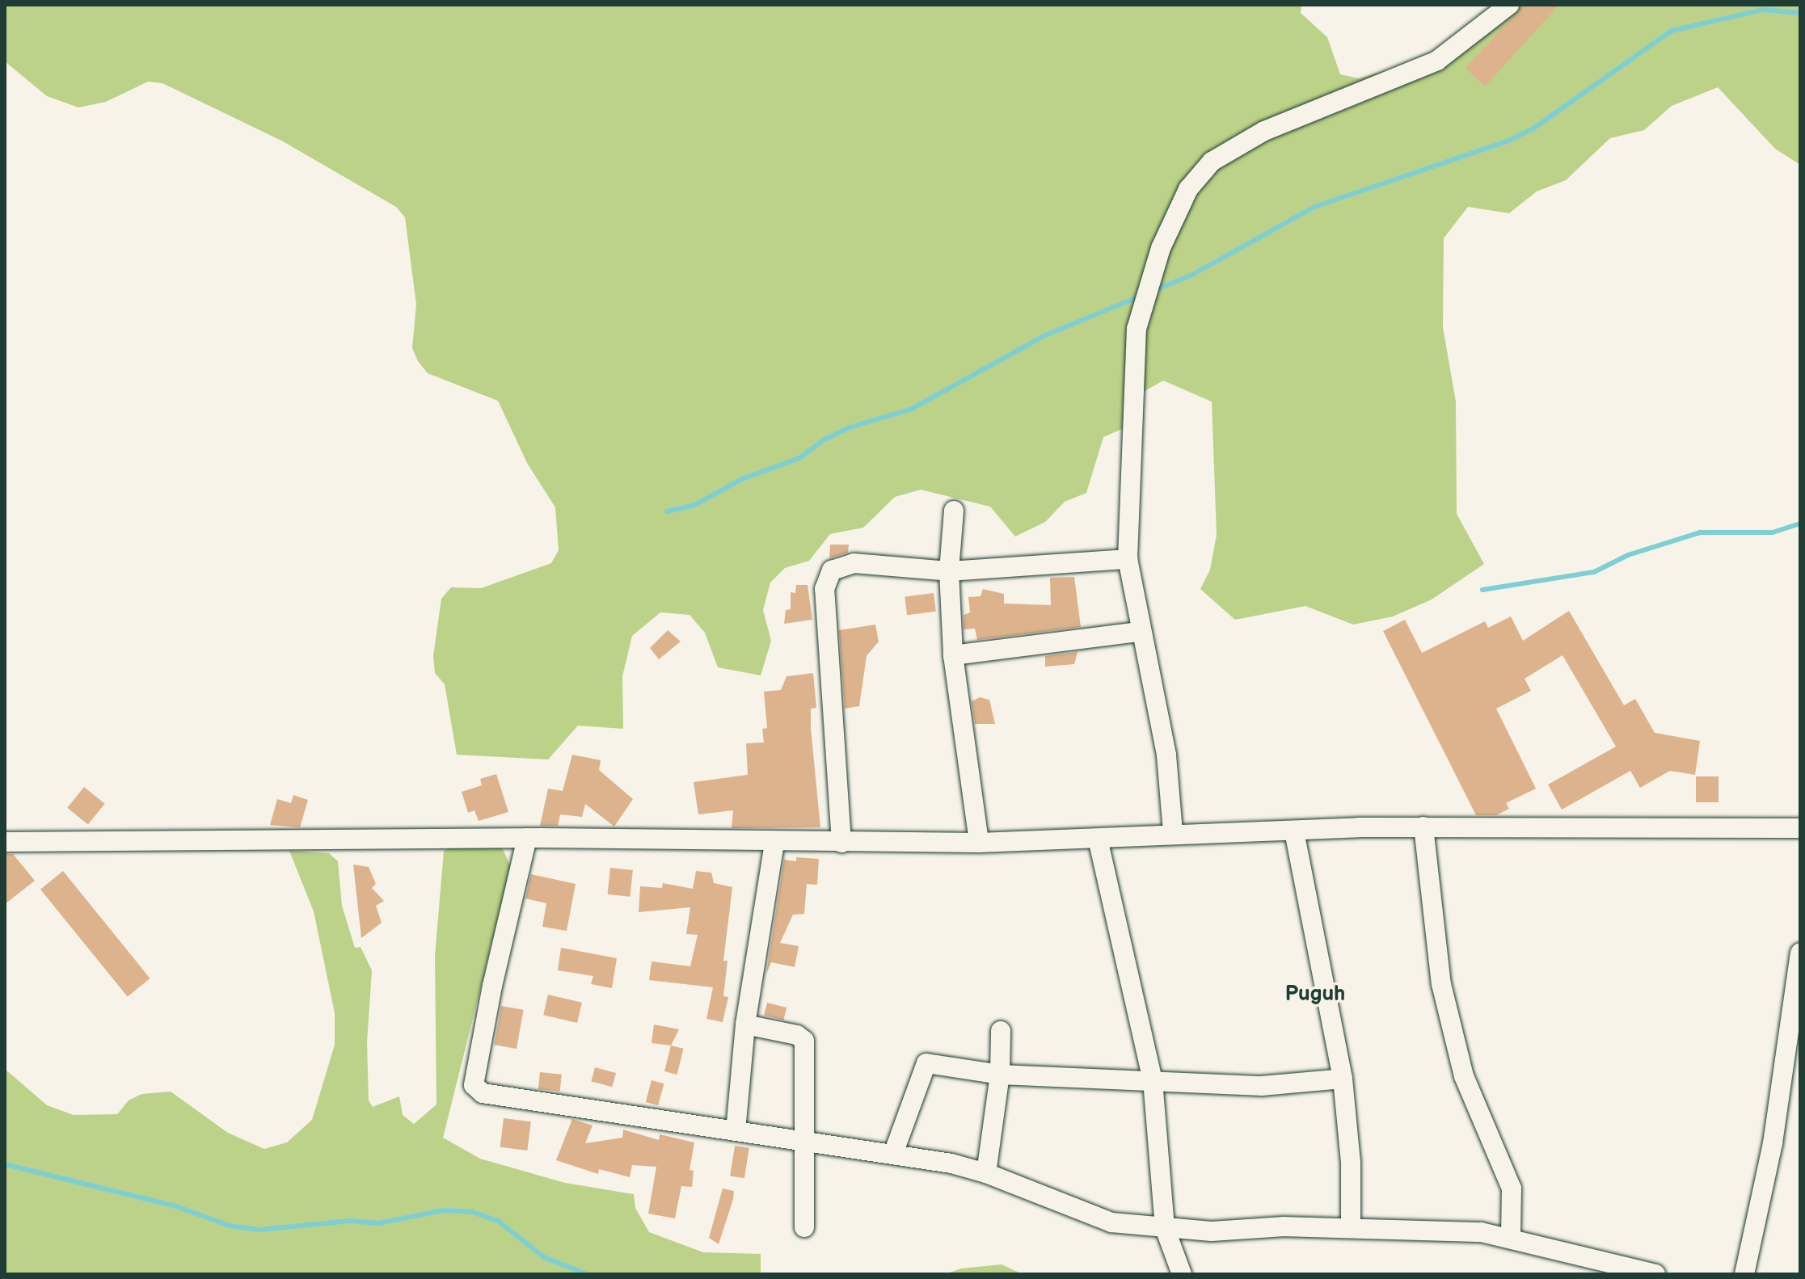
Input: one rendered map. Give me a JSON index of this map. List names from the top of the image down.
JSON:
{
  "districts": ["Puguh"]
}
